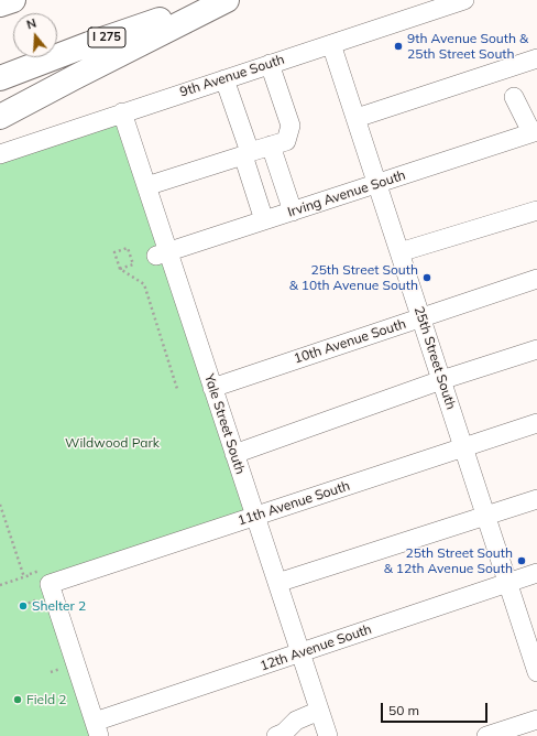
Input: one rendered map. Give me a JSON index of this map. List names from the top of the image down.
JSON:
{
  "streets": {
    "highway": ["I 275"],
    "street": [
      "9th Avenue South",
      "Irving Avenue South",
      "10th Avenue South",
      "25th Street South",
      "Yale Street South",
      "11th Avenue South",
      "12th Avenue South"
    ]
  },
  "crossings": [
    ["9th Avenue South", "25th Street South"],
    ["9th Avenue South", "Yale Street South"],
    ["Irving Avenue South", "25th Street South"],
    ["Irving Avenue South", "Yale Street South"],
    ["10th Avenue South", "25th Street South"],
    ["10th Avenue South", "Yale Street South"],
    ["25th Street South", "11th Avenue South"],
    ["25th Street South", "12th Avenue South"],
    ["Yale Street South", "11th Avenue South"],
    ["Yale Street South", "12th Avenue South"],
    ["11th Avenue South", "12th Avenue South"]
  ],
  "parks": ["Wildwood Park"],
  "places": [
    "9th Avenue South & 25th Street South",
    "25th Street South & 10th Avenue South",
    "25th Street South & 12th Avenue South",
    "Shelter 2",
    "Field 2"
  ],
  "scale_bar": "50 m",
  "north": "top"
}
